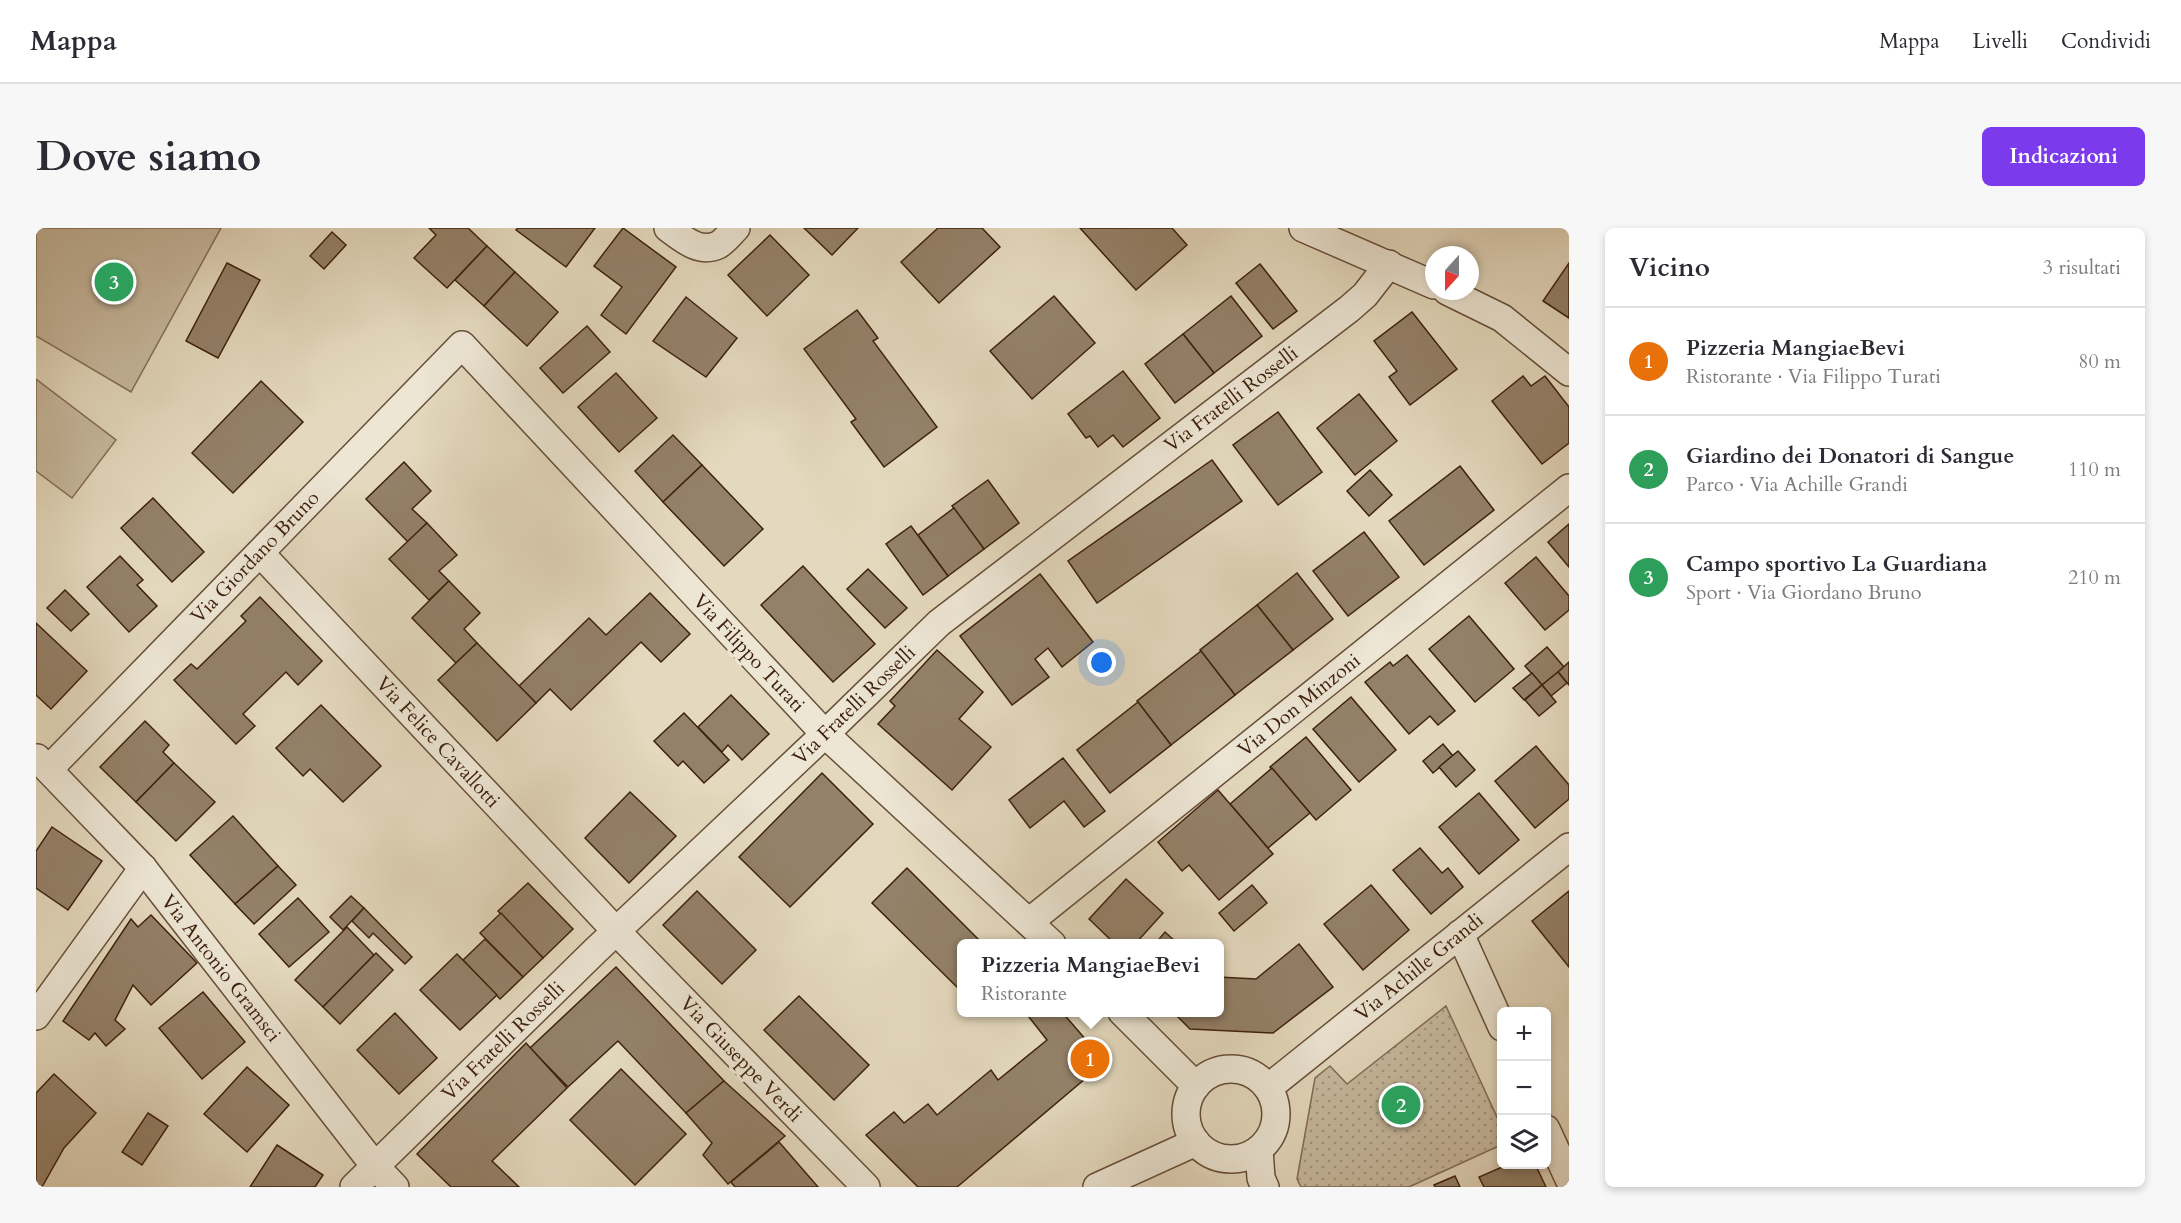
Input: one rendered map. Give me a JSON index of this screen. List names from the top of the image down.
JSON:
{
  "streets": {
    "street": [
      "Via Fratelli Rosselli",
      "Via Giordano Bruno",
      "Via Filippo Turati",
      "Via Don Minzoni",
      "Via Felice Cavallotti",
      "Via Achille Grandi",
      "Via Antonio Gramsci",
      "Via Giuseppe Verdi"
    ]
  },
  "crossings": [
    ["Via Fratelli Rosselli", "Via Filippo Turati"],
    ["Via Fratelli Rosselli", "Via Felice Cavallotti"],
    ["Via Fratelli Rosselli", "Via Antonio Gramsci"],
    ["Via Fratelli Rosselli", "Via Giuseppe Verdi"],
    ["Via Giordano Bruno", "Via Filippo Turati"],
    ["Via Giordano Bruno", "Via Felice Cavallotti"],
    ["Via Giordano Bruno", "Via Antonio Gramsci"],
    ["Via Filippo Turati", "Via Don Minzoni"],
    ["Via Felice Cavallotti", "Via Giuseppe Verdi"]
  ],
  "north": "bottom",
  "page": {
    "header": "Mappa",
    "nav": ["Mappa", "Livelli", "Condividi"],
    "buttons": "Indicazioni",
    "title": "Dove siamo",
    "heading": ["Vicino", "3 risultati"],
    "pins": ["3", "1", "2"],
    "list": [
      {
        "mark": "1",
        "name": "Pizzeria MangiaeBevi",
        "note": "Ristorante · Via Filippo Turati",
        "value": "80 m"
      },
      {
        "mark": "2",
        "name": "Giardino dei Donatori di Sangue",
        "note": "Parco · Via Achille Grandi",
        "value": "110 m"
      },
      {
        "mark": "3",
        "name": "Campo sportivo La Guardiana",
        "note": "Sport · Via Giordano Bruno",
        "value": "210 m"
      }
    ],
    "popup": ["Pizzeria MangiaeBevi", "Ristorante"],
    "map_buttons": ["+", "−"]
  }
}
